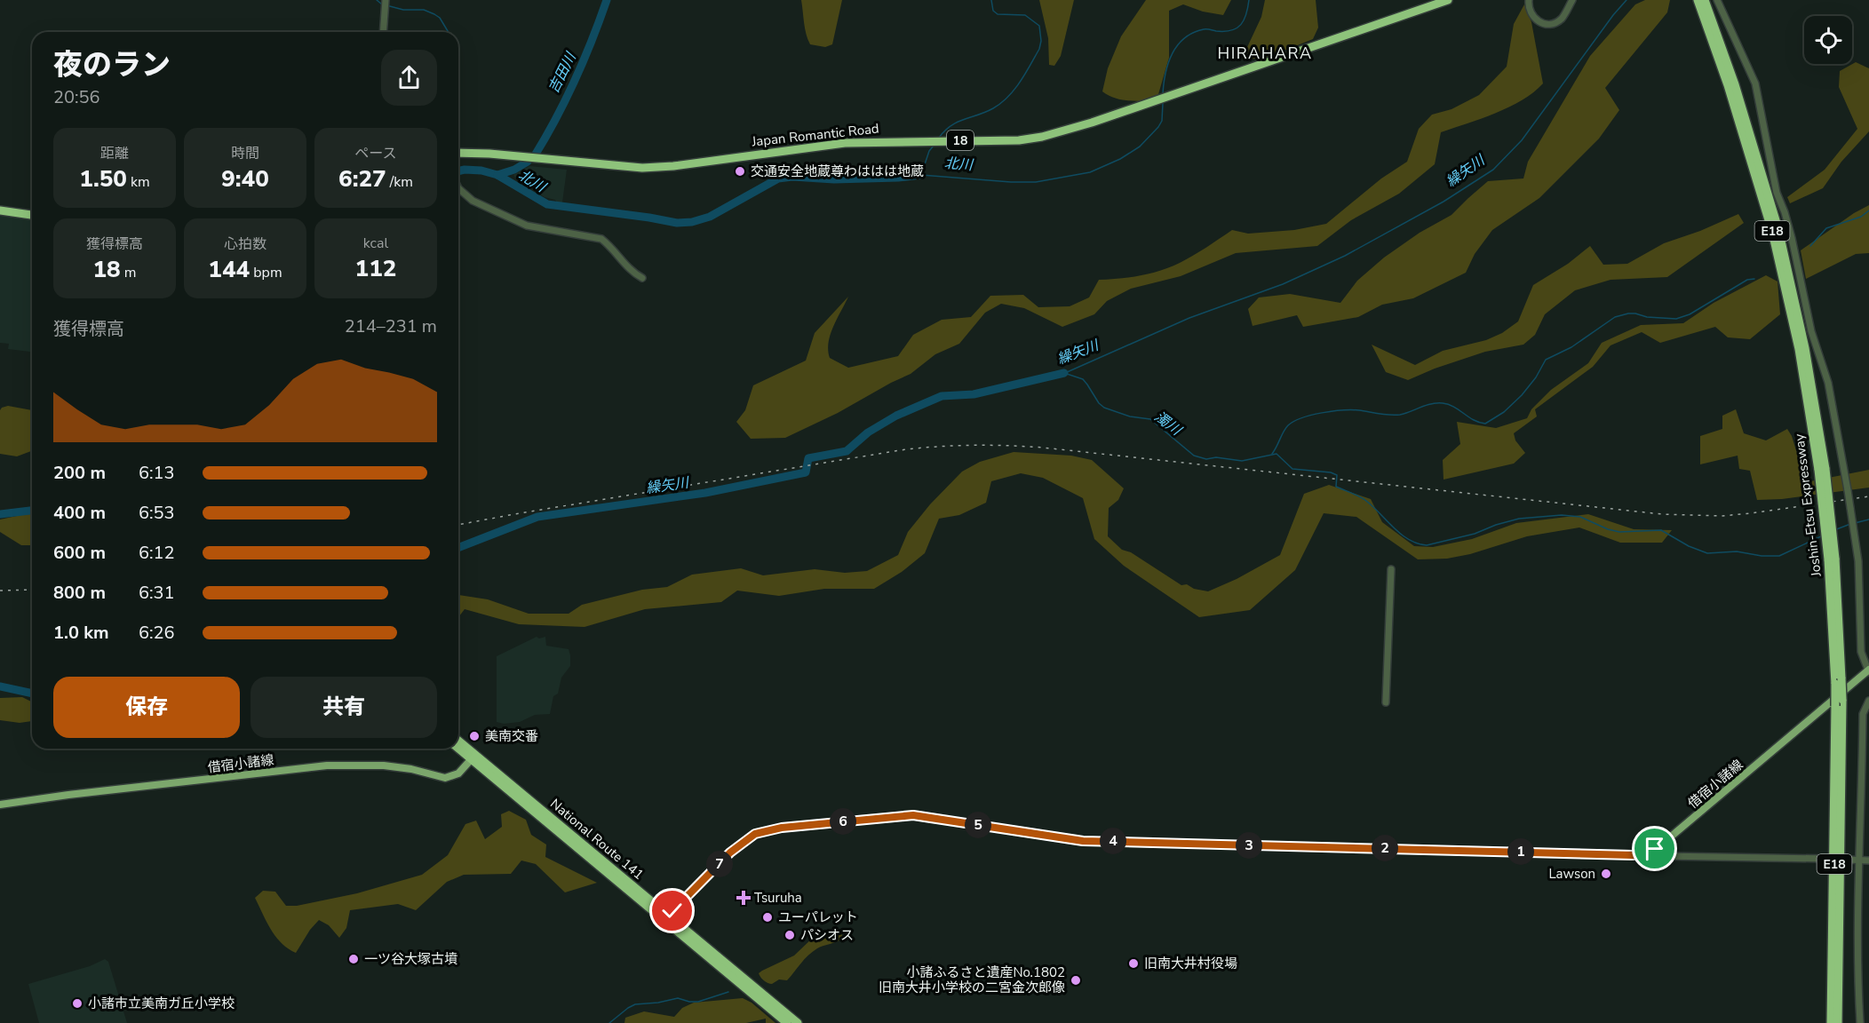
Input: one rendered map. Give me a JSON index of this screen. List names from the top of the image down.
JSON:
{
  "streets": {
    "highway": [
      "Japan Romantic Road",
      "18",
      "E18",
      "Joshin-Etsu Expressway",
      "National Route 141"
    ],
    "main road": ["借宿小諸線"]
  },
  "crossings": [
    ["借宿小諸線", "National Route 141"]
  ],
  "districts": ["HIRAHARA"],
  "water": [
    "吉田川",
    "北川",
    "繰矢川",
    "濁川"
  ],
  "places": {
    "other": [
      "交通安全地蔵尊わははは地蔵",
      "美南交番",
      "Lawson",
      "ユーパレット",
      "パシオス",
      "一ツ谷大塚古墳",
      "旧南大井村役場",
      "小諸ふるさと遺産No.1802 旧南大井小学校の二宮金次郎像",
      "小諸市立美南ガ丘小学校"
    ],
    "health": ["Tsuruha"]
  },
  "page": {
    "heading": ["夜のラン", "20:56"],
    "stats": [
      ["距離", "1.50 km"],
      ["時間", "9:40"],
      ["ペース", "6:27 /km"],
      ["獲得標高", "18 m"],
      ["心拍数", "144 bpm"],
      ["kcal", "112"]
    ],
    "chart": ["獲得標高", "214–231 m"],
    "list": [
      {
        "name": "200 m",
        "note": "6:13"
      },
      {
        "name": "400 m",
        "note": "6:53"
      },
      {
        "name": "600 m",
        "note": "6:12"
      },
      {
        "name": "800 m",
        "note": "6:31"
      },
      {
        "name": "1.0 km",
        "note": "6:26"
      }
    ],
    "buttons": ["保存", "共有"],
    "pins": [
      "6",
      "5",
      "4",
      "3",
      "2",
      "1",
      "7"
    ]
  }
}
